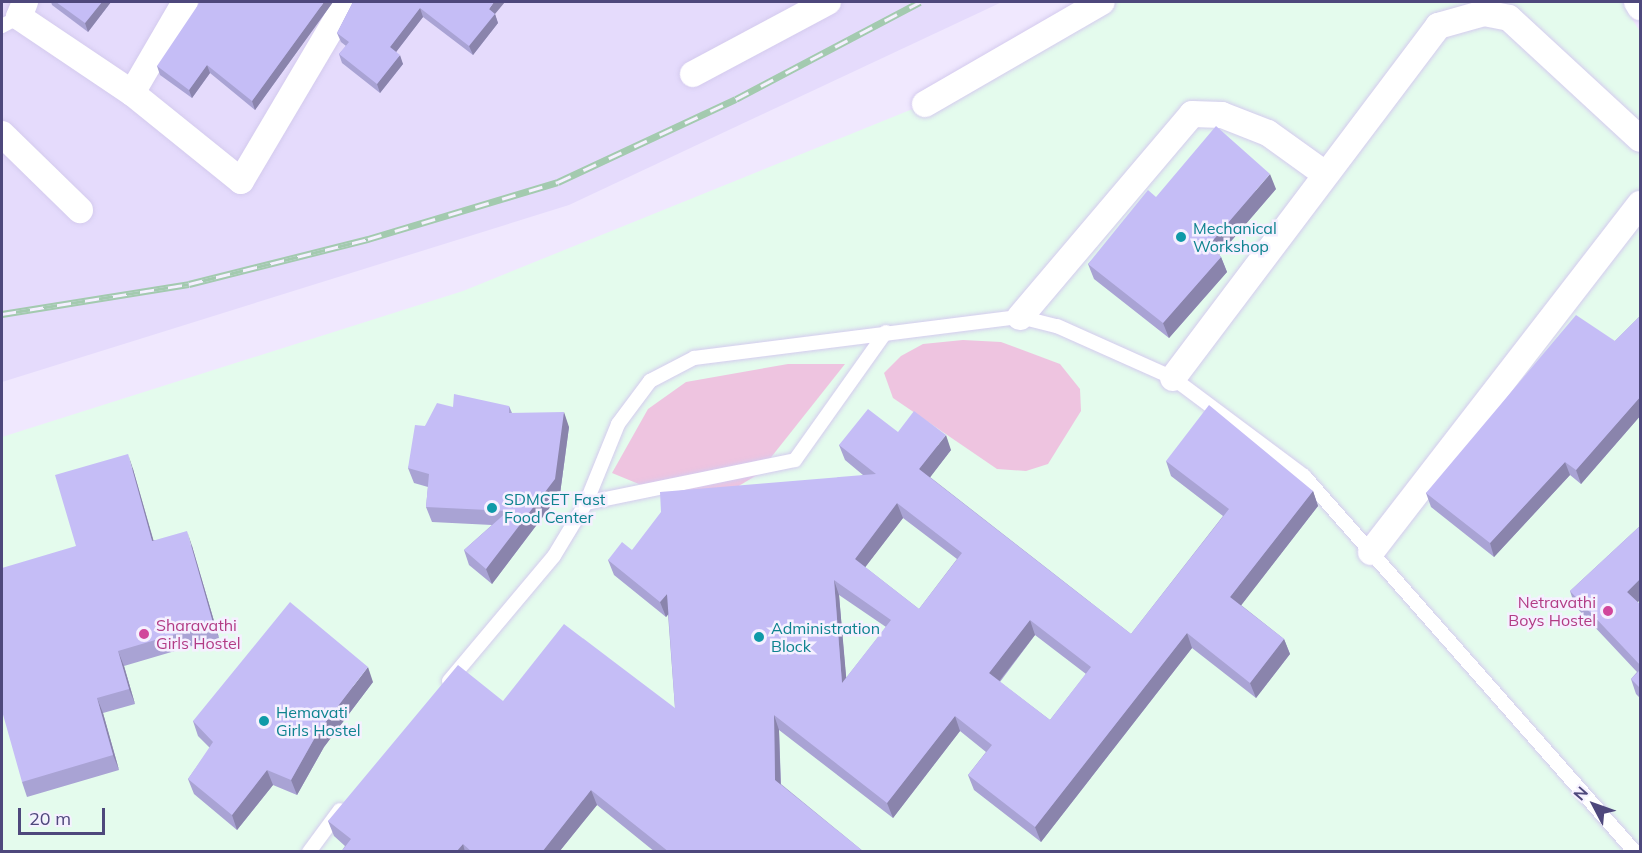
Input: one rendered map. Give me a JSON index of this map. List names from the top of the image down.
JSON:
{
  "places": [
    "Mechanical Workshop",
    "SDMCET Fast Food Center",
    "Netravathi Boys Hostel",
    "Sharavathi Girls Hostel",
    "Administration Block",
    "Hemavati Girls Hostel"
  ],
  "scale_bar": "20 m",
  "north": "top left"
}
